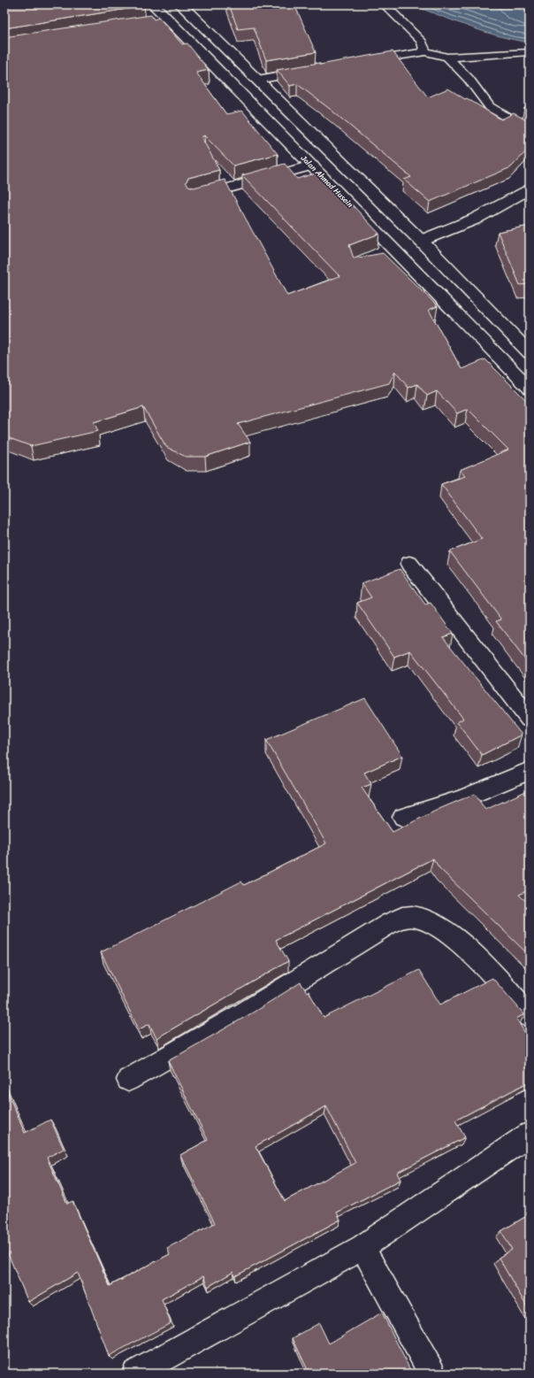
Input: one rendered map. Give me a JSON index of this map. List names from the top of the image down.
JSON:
{
  "streets": {
    "main road": ["Jalan Ahmad Husein"]
  }
}
